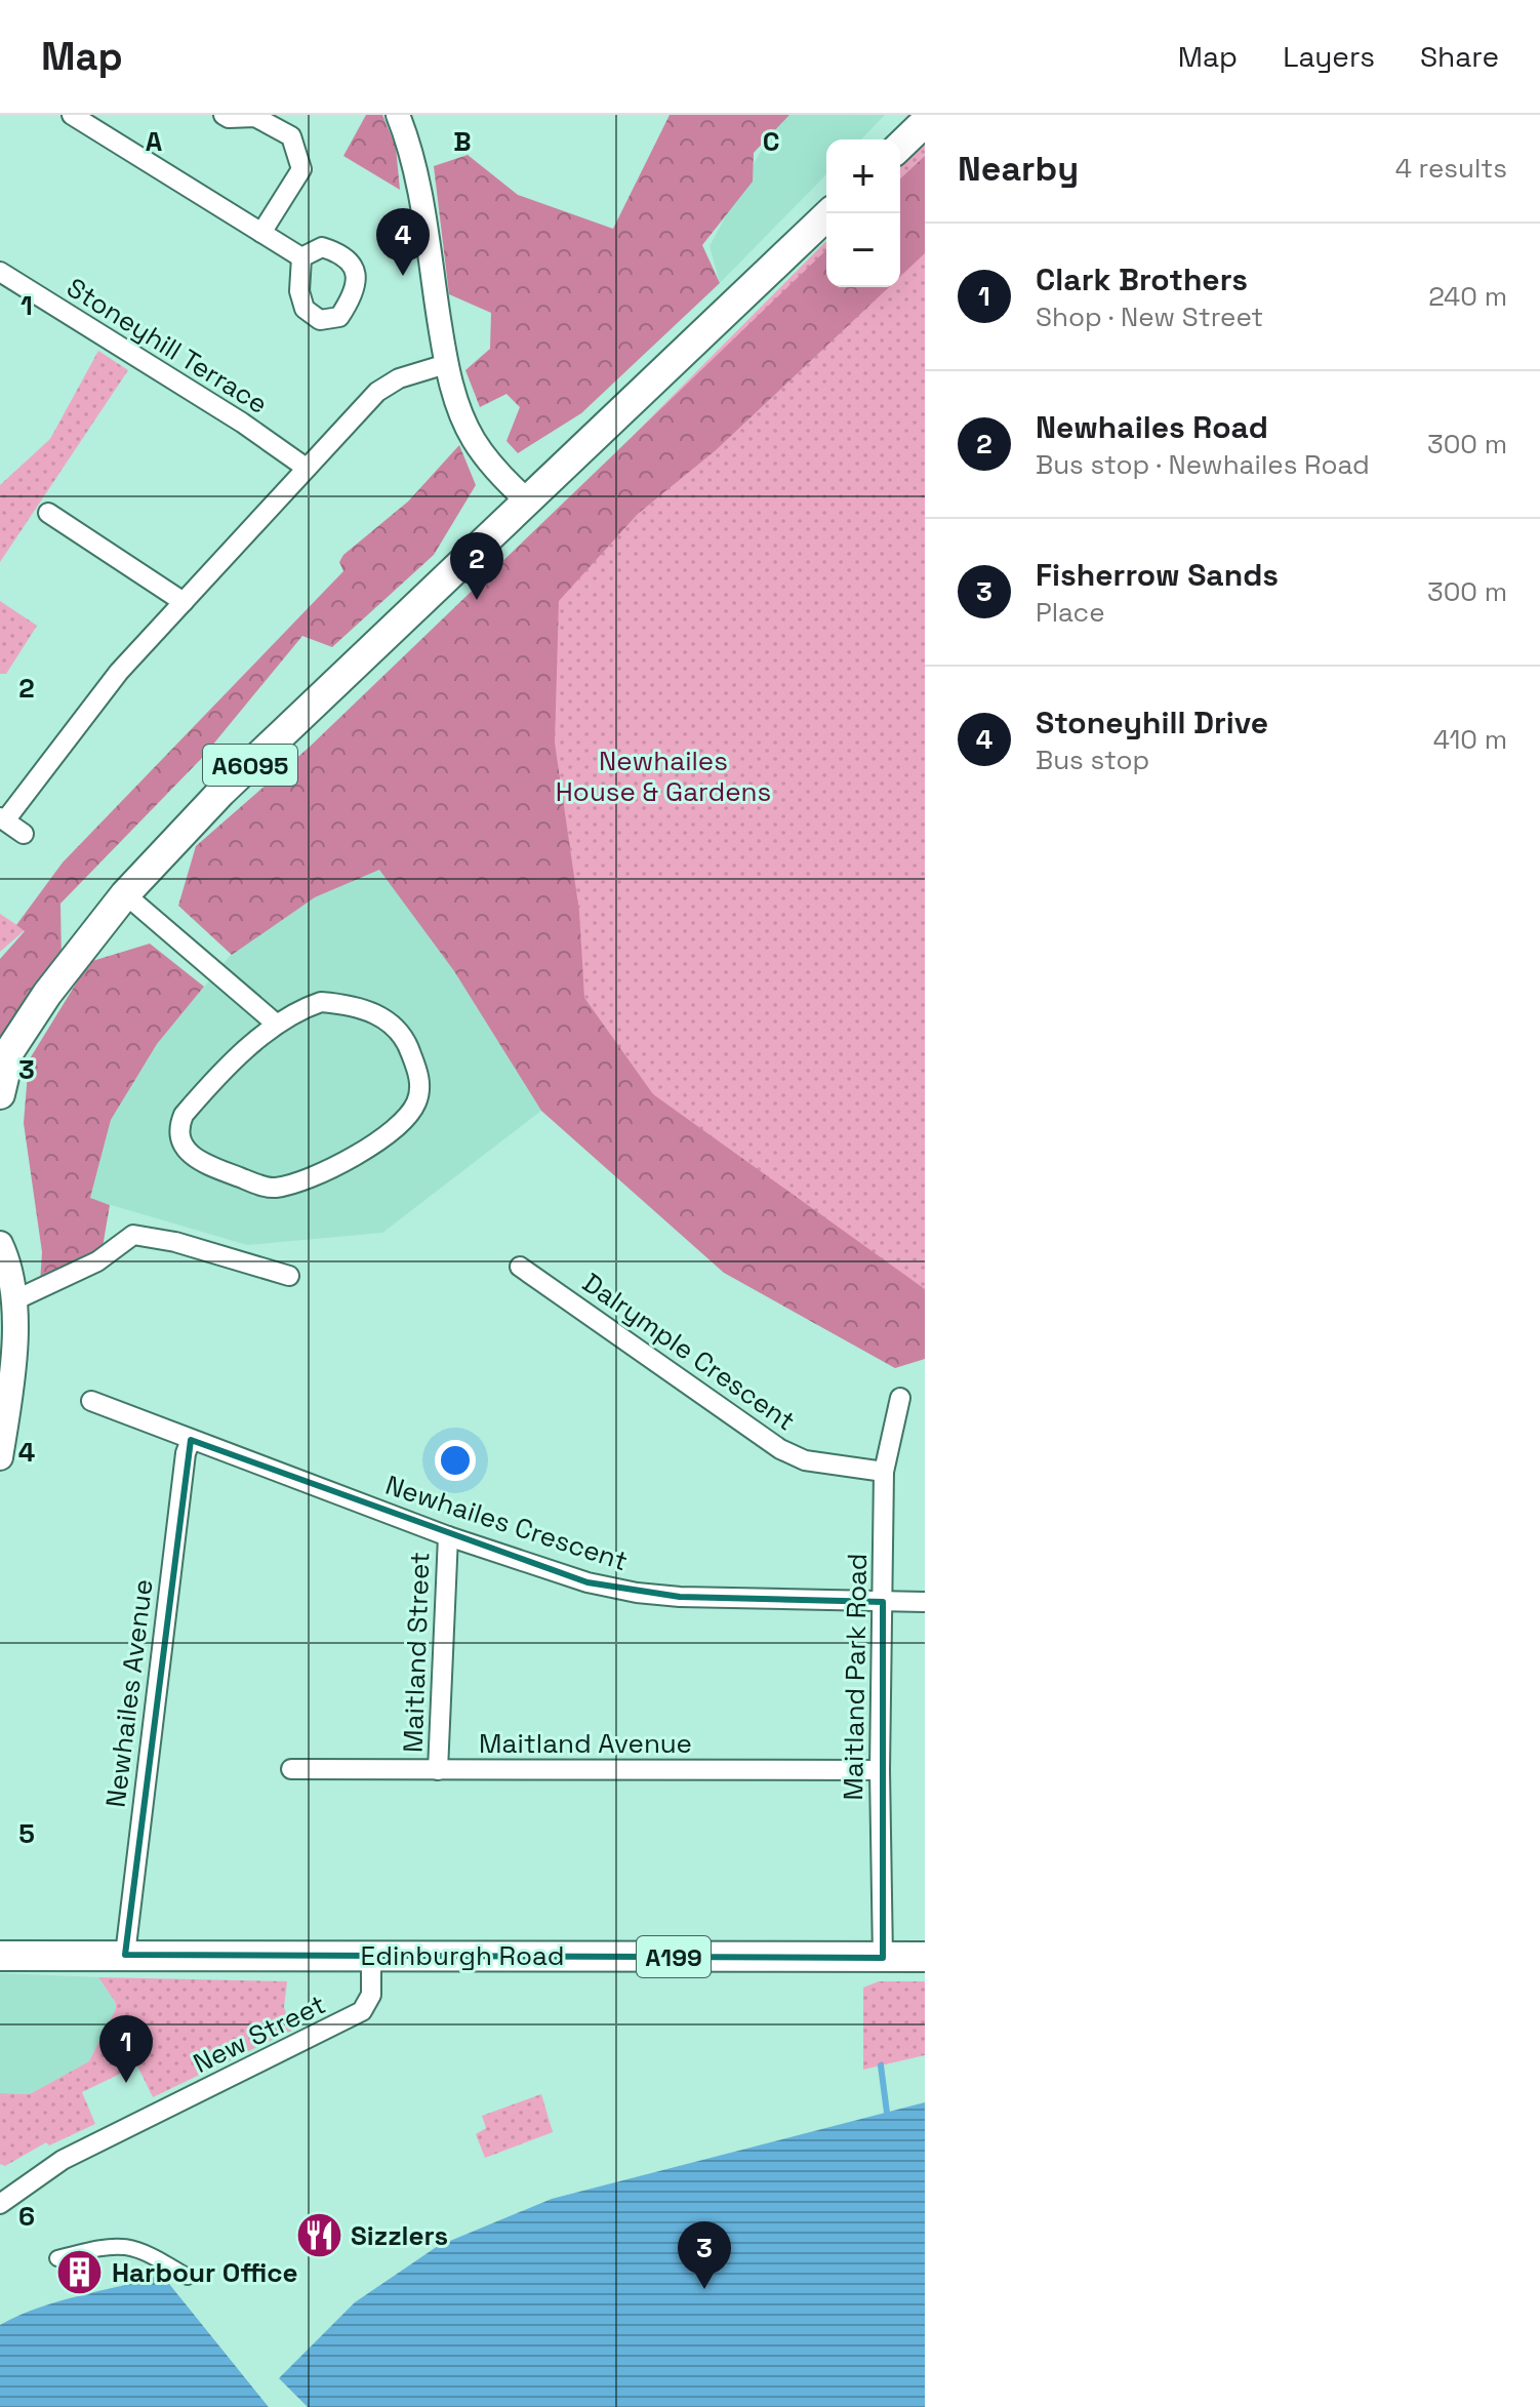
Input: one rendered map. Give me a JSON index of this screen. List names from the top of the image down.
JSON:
{
  "streets": {
    "main road": ["A6095", "Edinburgh Road", "A199"],
    "street": [
      "Stoneyhill Terrace",
      "Dalrymple Crescent",
      "Newhailes Crescent",
      "Maitland Street",
      "Maitland Park Road",
      "Newhailes Avenue",
      "Maitland Avenue",
      "New Street"
    ]
  },
  "crossings": [
    ["Dalrymple Crescent", "Maitland Park Road"],
    ["Newhailes Crescent", "Maitland Street"],
    ["Newhailes Crescent", "Maitland Park Road"],
    ["Newhailes Crescent", "Newhailes Avenue"],
    ["Maitland Street", "Maitland Avenue"],
    ["Maitland Park Road", "Maitland Avenue"],
    ["Maitland Park Road", "Edinburgh Road"],
    ["Newhailes Avenue", "Edinburgh Road"],
    ["Edinburgh Road", "New Street"]
  ],
  "parks": ["Newhailes House & Gardens"],
  "places": {
    "restaurant": ["Sizzlers"],
    "building": ["Harbour Office"]
  },
  "page": {
    "header": "Map",
    "nav": ["Map", "Layers", "Share"],
    "heading": ["Nearby", "4 results"],
    "map_buttons": ["+", "−"],
    "pins": [
      "4",
      "2",
      "1",
      "3"
    ],
    "list": [
      {
        "mark": "1",
        "name": "Clark Brothers",
        "note": "Shop · New Street",
        "value": "240 m"
      },
      {
        "mark": "2",
        "name": "Newhailes Road",
        "note": "Bus stop · Newhailes Road",
        "value": "300 m"
      },
      {
        "mark": "3",
        "name": "Fisherrow Sands",
        "note": "Place",
        "value": "300 m"
      },
      {
        "mark": "4",
        "name": "Stoneyhill Drive",
        "note": "Bus stop",
        "value": "410 m"
      }
    ]
  },
  "grid": {
    "columns": ["A", "B", "C"],
    "rows": [
      "1",
      "2",
      "3",
      "4",
      "5",
      "6"
    ]
  }
}
